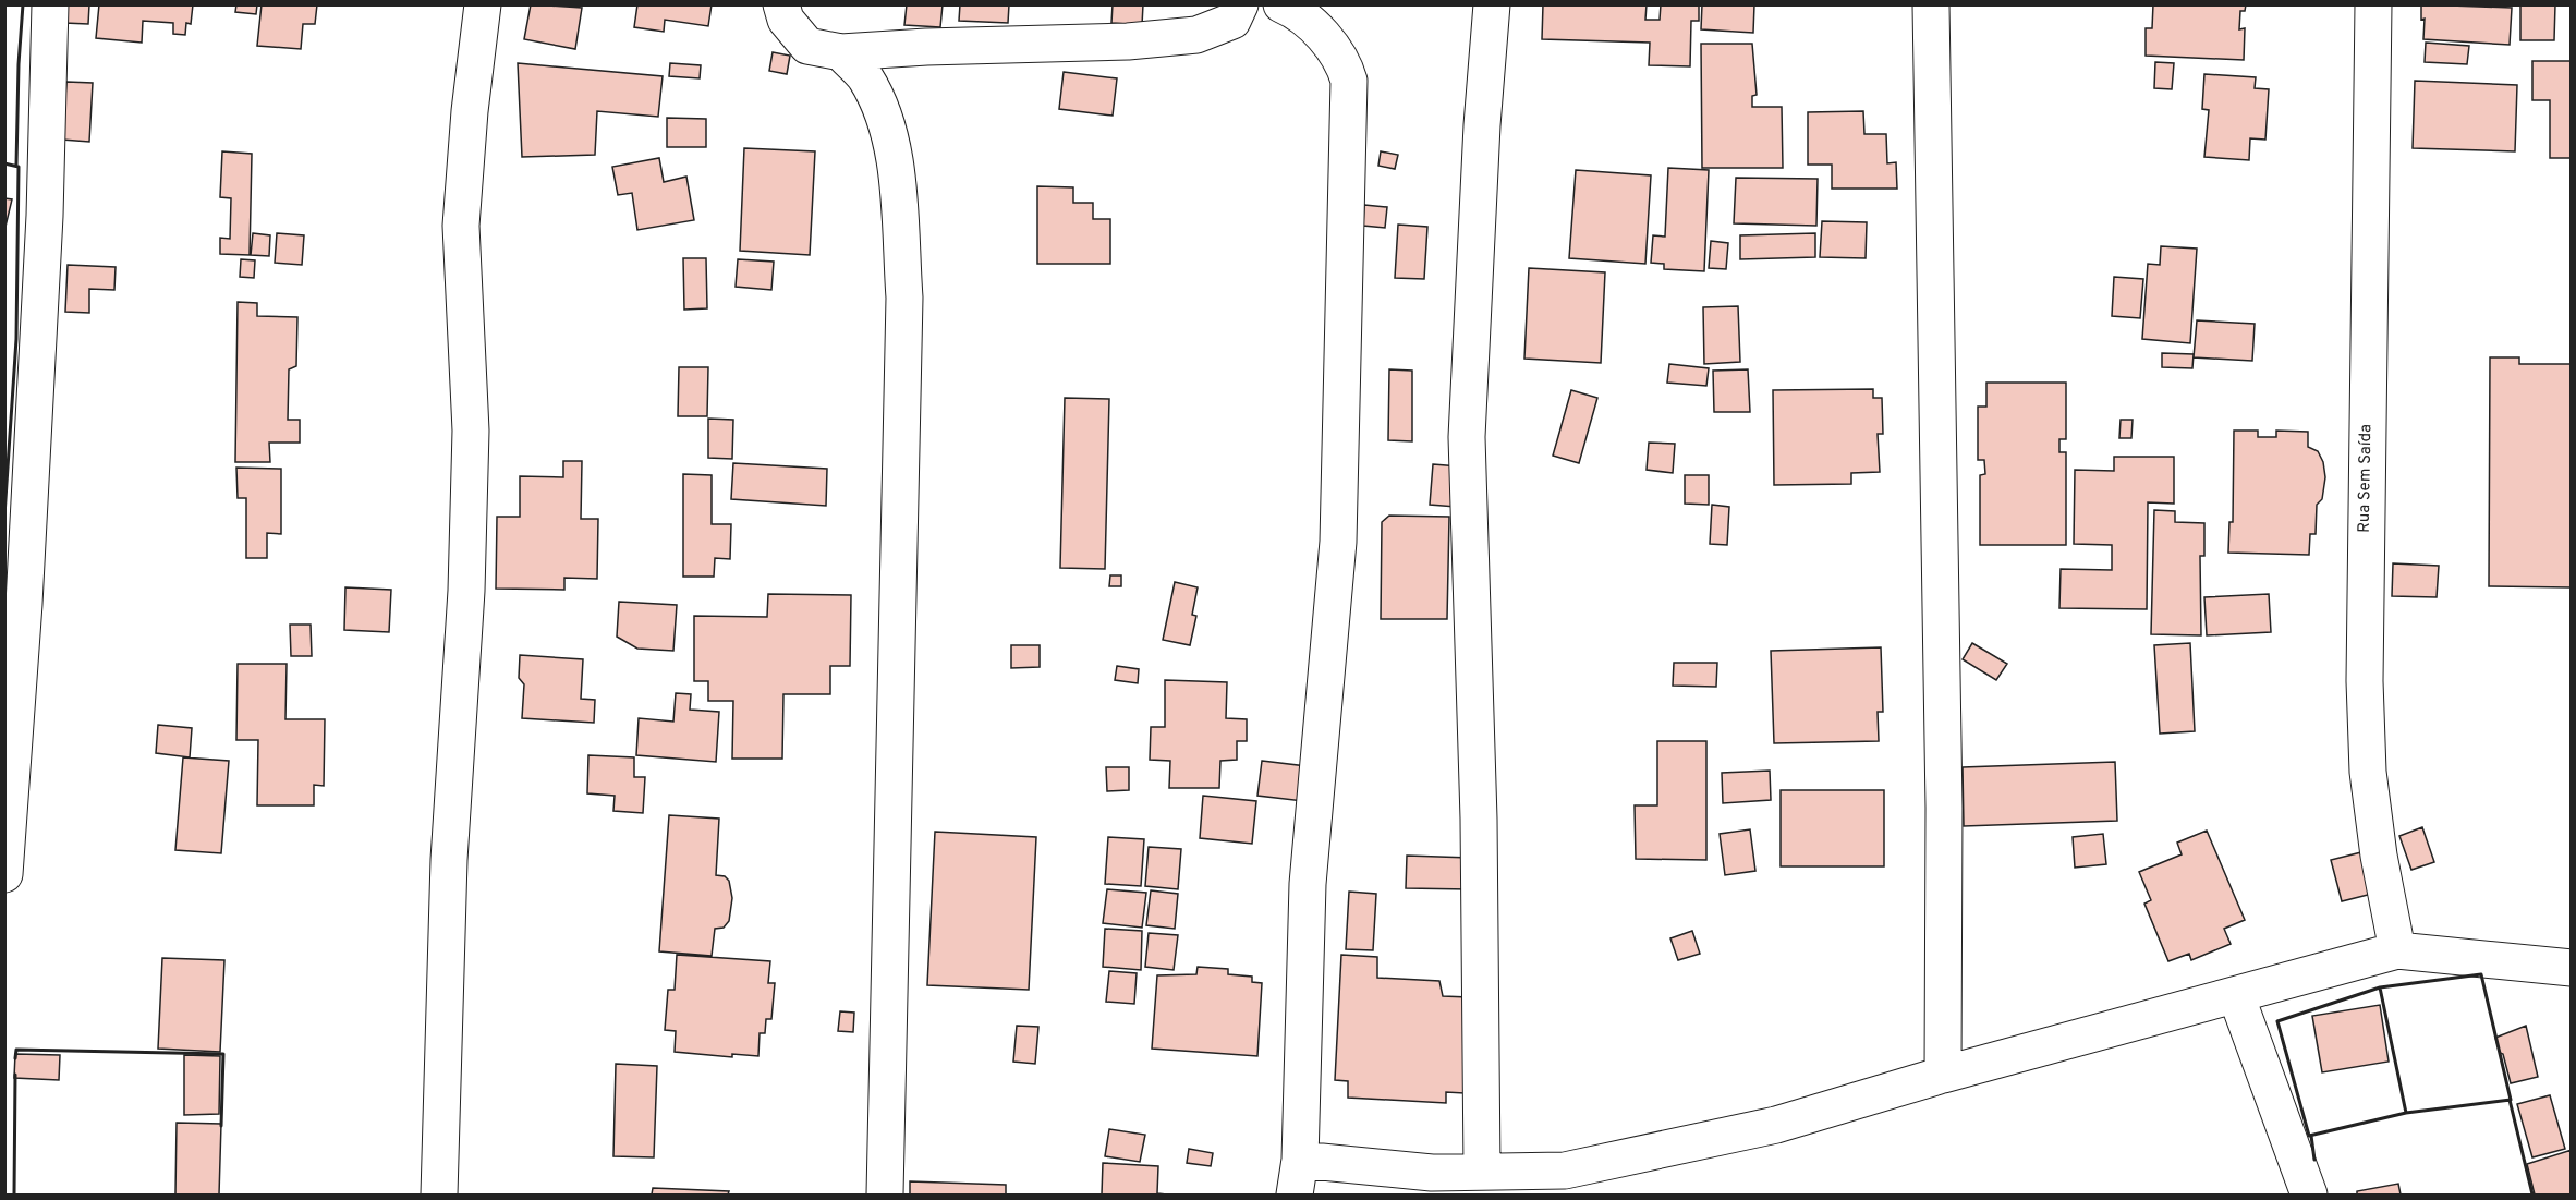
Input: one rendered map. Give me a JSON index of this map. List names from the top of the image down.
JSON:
{
  "streets": {
    "street": ["Rua Sem Saída"]
  }
}
